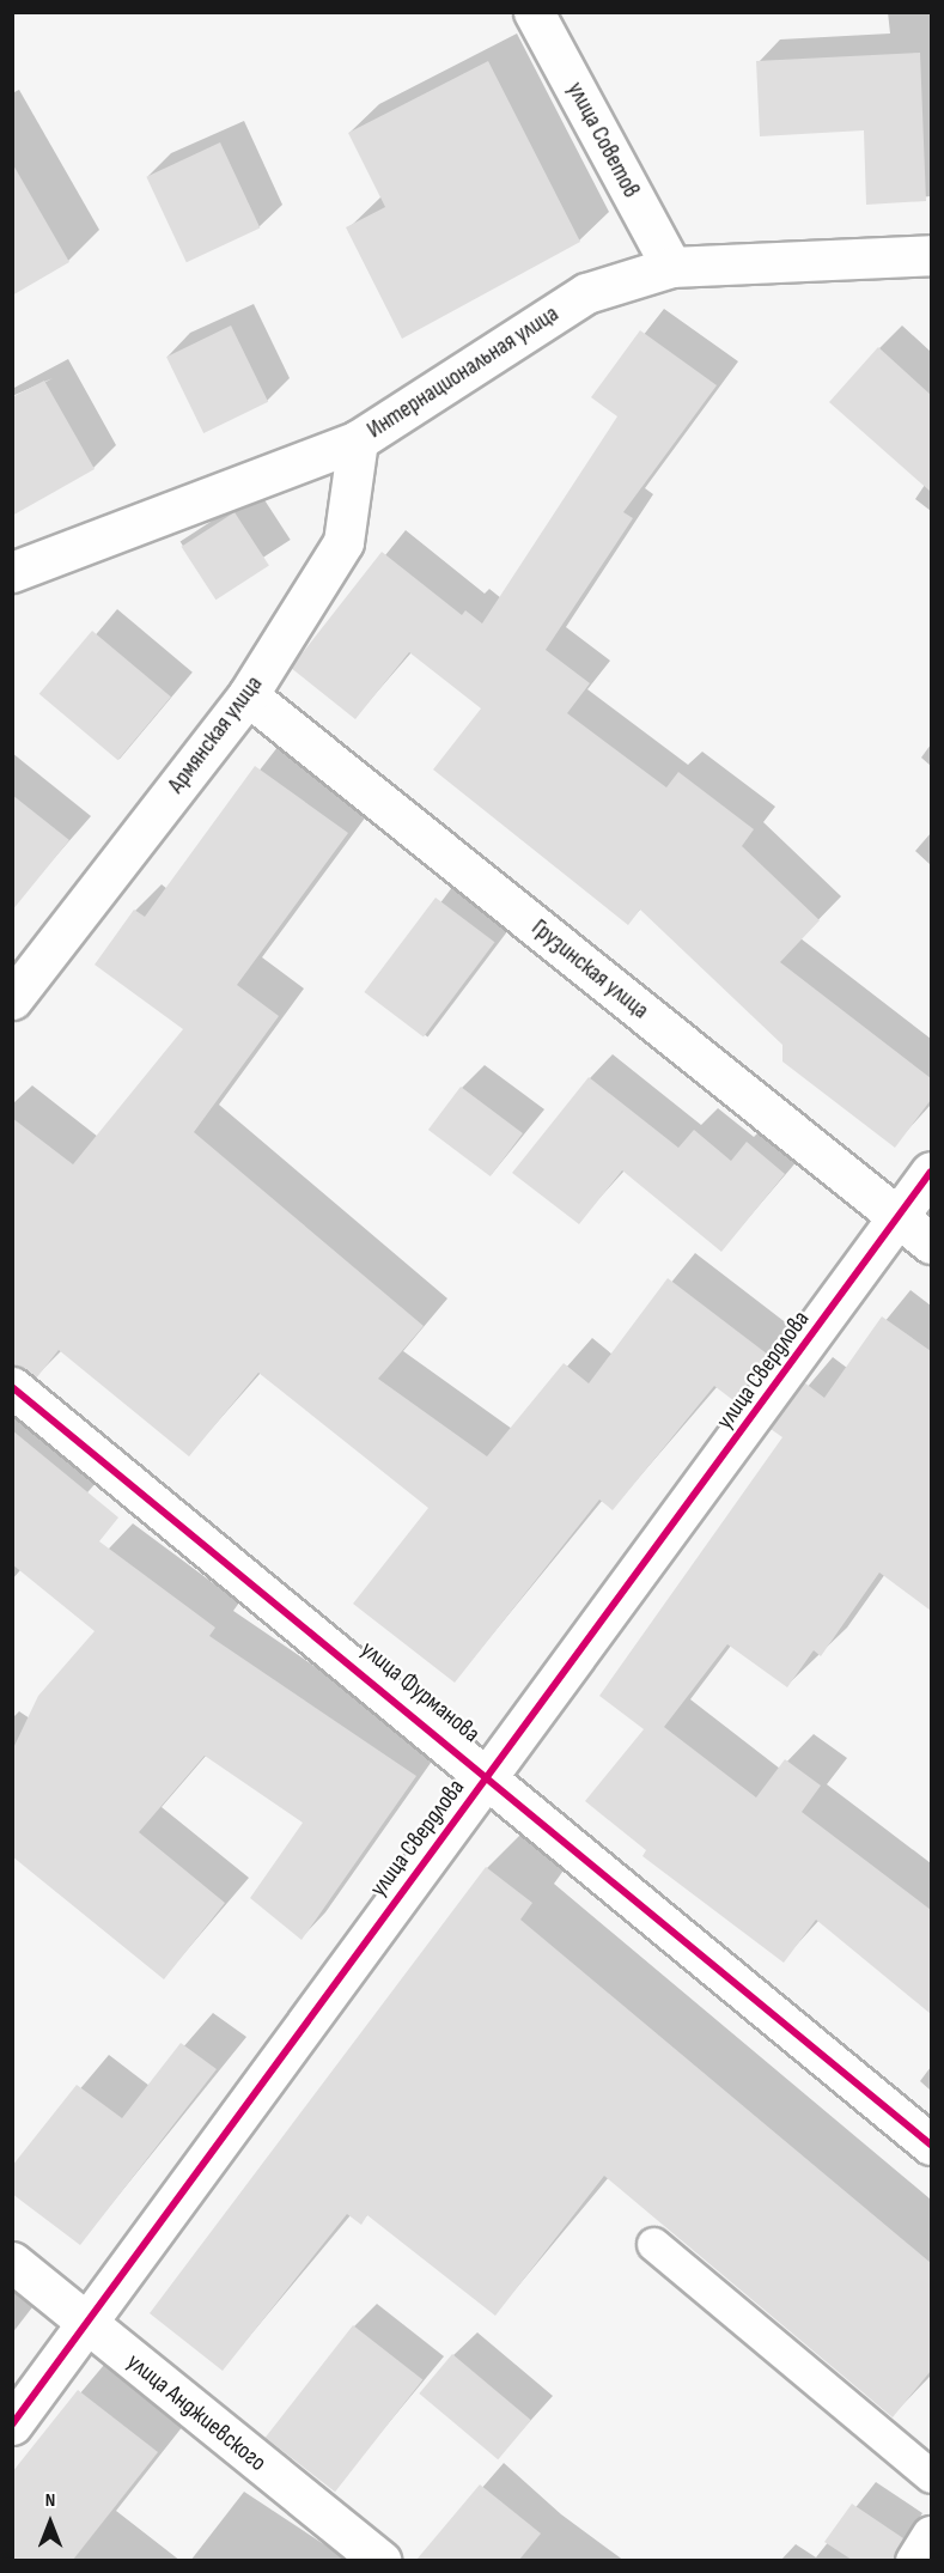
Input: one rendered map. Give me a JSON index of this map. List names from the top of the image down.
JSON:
{
  "streets": {
    "street": [
      "улица Советов",
      "Интернациональная улица",
      "Армянская улица",
      "Грузинская улица",
      "улица Свердлова",
      "улица Фурманова",
      "улица Анджиевского"
    ]
  },
  "crossings": [
    ["улица Советов", "Интернациональная улица"],
    ["Интернациональная улица", "Армянская улица"],
    ["Армянская улица", "Грузинская улица"],
    ["Грузинская улица", "улица Свердлова"],
    ["улица Свердлова", "улица Фурманова"],
    ["улица Свердлова", "улица Анджиевского"]
  ],
  "north": "top"
}
